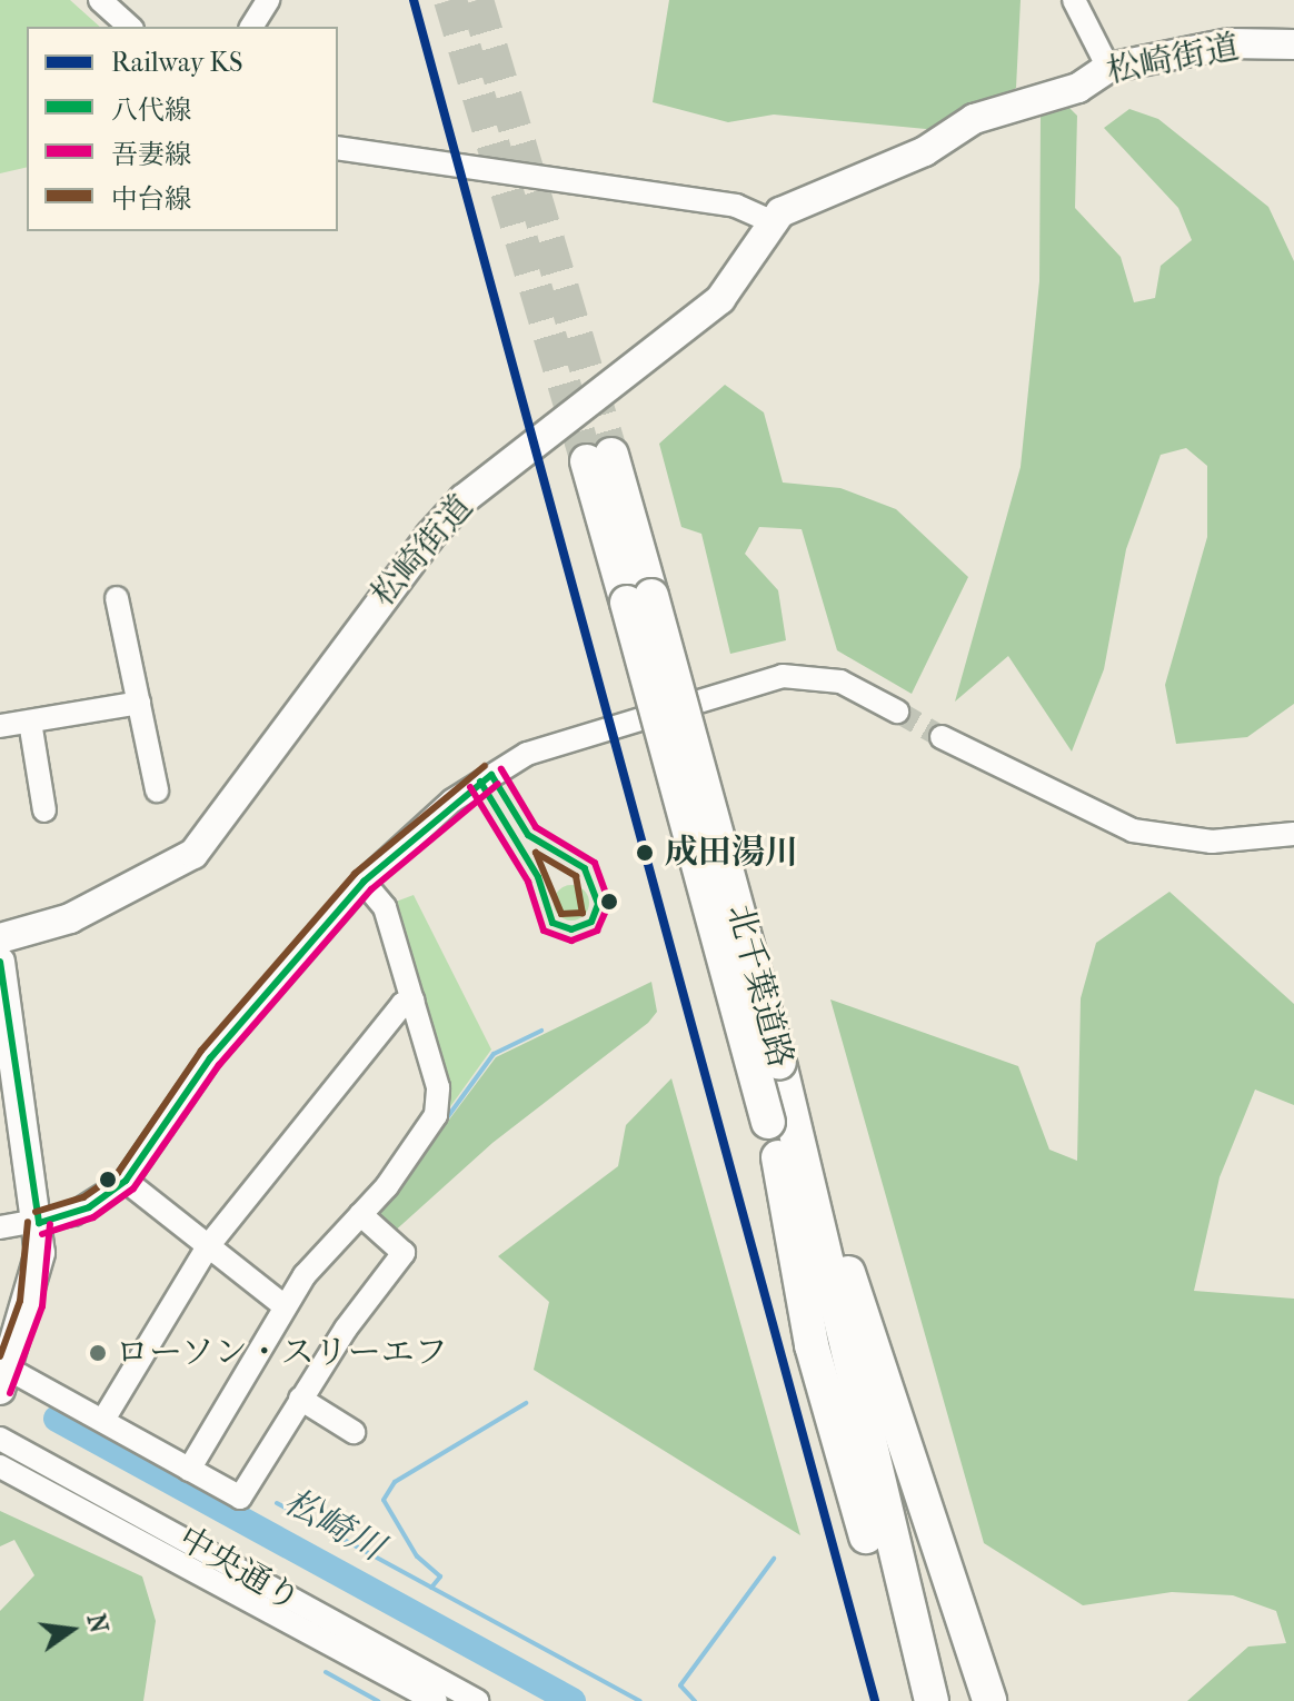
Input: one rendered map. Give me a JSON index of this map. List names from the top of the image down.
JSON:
{
  "streets": {
    "highway": ["北千葉道路"],
    "main road": ["松崎街道"],
    "street": ["中央通り"]
  },
  "water": ["松崎川"],
  "places": ["成田湯川", "ローソン・スリーエフ"],
  "lines": [
    "rail line KS",
    "transit line 中台線",
    "transit line 吾妻線",
    "transit line 八代線"
  ],
  "legend": [
    "Railway KS",
    "八代線",
    "吾妻線",
    "中台線"
  ],
  "north": "right"
}
